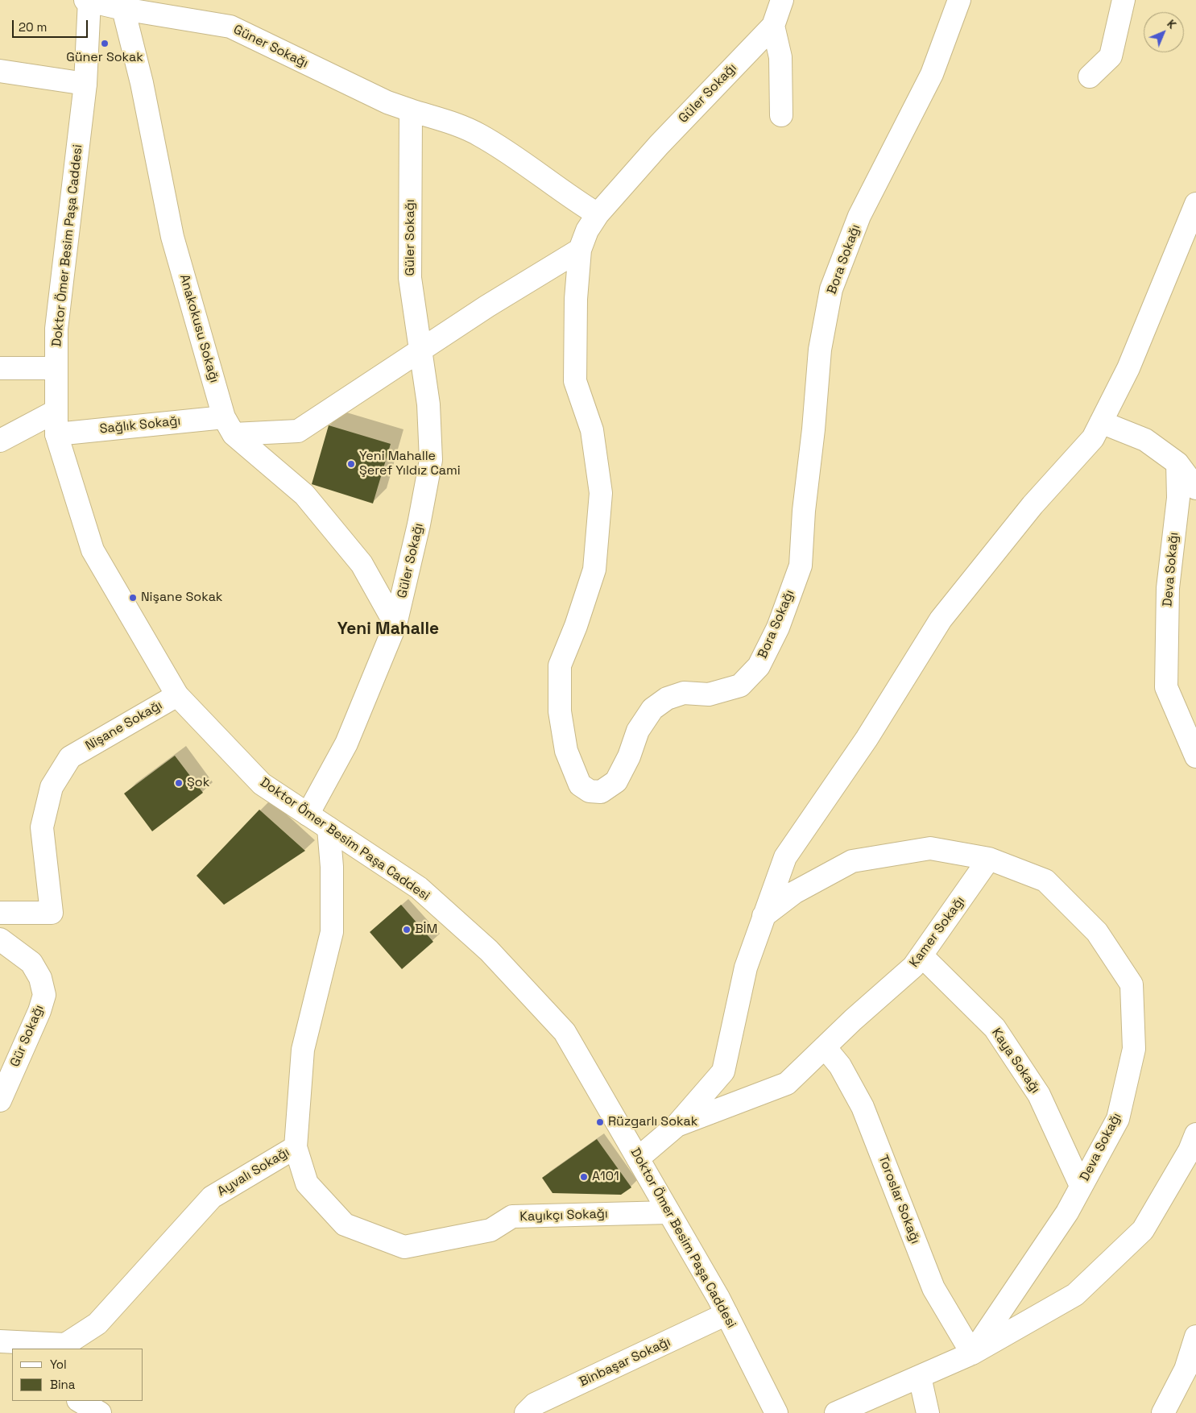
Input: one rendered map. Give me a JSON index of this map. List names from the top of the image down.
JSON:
{
  "streets": {
    "street": [
      "Güner Sokağı",
      "Güler Sokağı",
      "Doktor Ömer Besim Paşa Caddesi",
      "Bora Sokağı",
      "Anakokusu Sokağı",
      "Sağlık Sokağı",
      "Deva Sokağı",
      "Nişane Sokağı",
      "Kamer Sokağı",
      "Gür Sokağı",
      "Kaya Sokağı",
      "Ayvalı Sokağı",
      "Toroslar Sokağı",
      "Kayıkçı Sokağı",
      "Binbaşar Sokağı"
    ]
  },
  "crossings": [
    ["Güner Sokağı", "Güler Sokağı"],
    ["Güner Sokağı", "Anakokusu Sokağı"],
    ["Güler Sokağı", "Doktor Ömer Besim Paşa Caddesi"],
    ["Güler Sokağı", "Bora Sokağı"],
    ["Güler Sokağı", "Sağlık Sokağı"],
    ["Doktor Ömer Besim Paşa Caddesi", "Sağlık Sokağı"],
    ["Doktor Ömer Besim Paşa Caddesi", "Nişane Sokağı"],
    ["Doktor Ömer Besim Paşa Caddesi", "Ayvalı Sokağı"],
    ["Doktor Ömer Besim Paşa Caddesi", "Kayıkçı Sokağı"],
    ["Doktor Ömer Besim Paşa Caddesi", "Binbaşar Sokağı"],
    ["Bora Sokağı", "Sağlık Sokağı"],
    ["Anakokusu Sokağı", "Sağlık Sokağı"],
    ["Deva Sokağı", "Kamer Sokağı"],
    ["Deva Sokağı", "Kaya Sokağı"],
    ["Deva Sokağı", "Toroslar Sokağı"],
    ["Kamer Sokağı", "Kaya Sokağı"],
    ["Kamer Sokağı", "Toroslar Sokağı"],
    ["Ayvalı Sokağı", "Kayıkçı Sokağı"]
  ],
  "districts": ["Yeni Mahalle"],
  "places": [
    "Güner Sokak",
    "Yeni Mahalle Şeref Yıldız Cami",
    "Nişane Sokak",
    "Şok",
    "BİM",
    "Rüzgarlı Sokak",
    "A101"
  ],
  "legend": ["Yol", "Bina"],
  "scale_bar": "20 m",
  "north": "top right"
}
